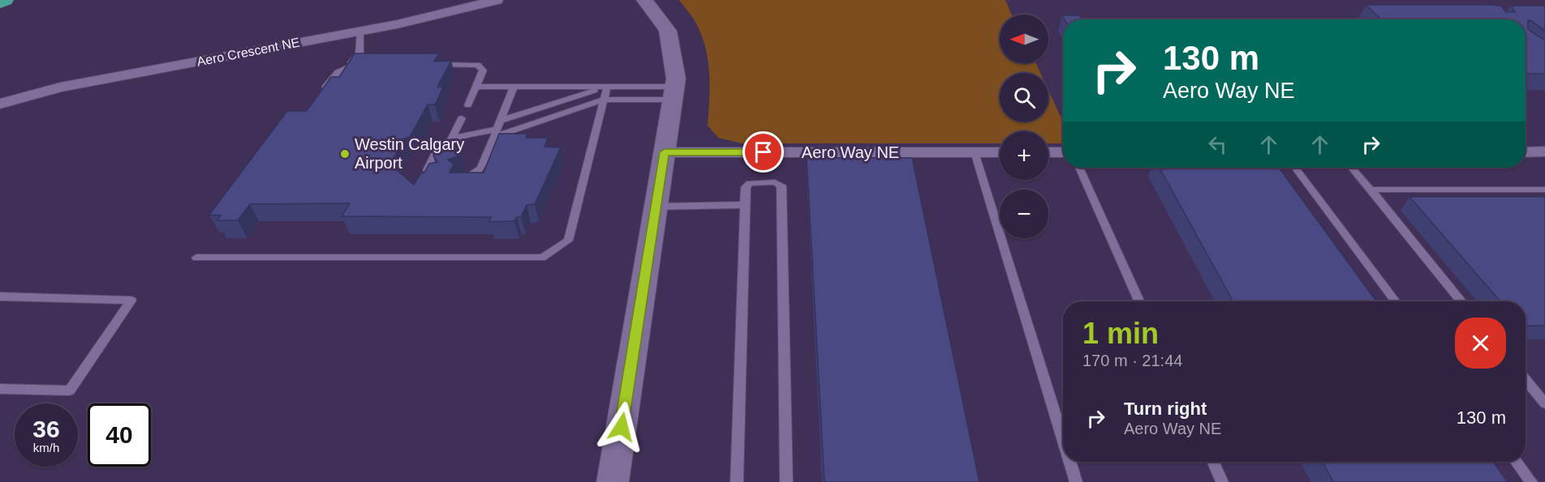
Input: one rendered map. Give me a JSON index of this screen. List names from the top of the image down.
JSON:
{
  "streets": {
    "street": ["Aero Crescent NE", "Aero Way NE"]
  },
  "places": ["Westin Calgary Airport"],
  "north": "left",
  "page": {
    "map_buttons": ["+", "−"],
    "turn": ["130 m", "Aero Way NE"],
    "heading": ["1 min", "170 m · 21:44"],
    "list": [
      {
        "name": "Turn right",
        "note": "Aero Way NE",
        "value": "130 m"
      }
    ],
    "speed": "36 km/h",
    "limit": "40"
  }
}
